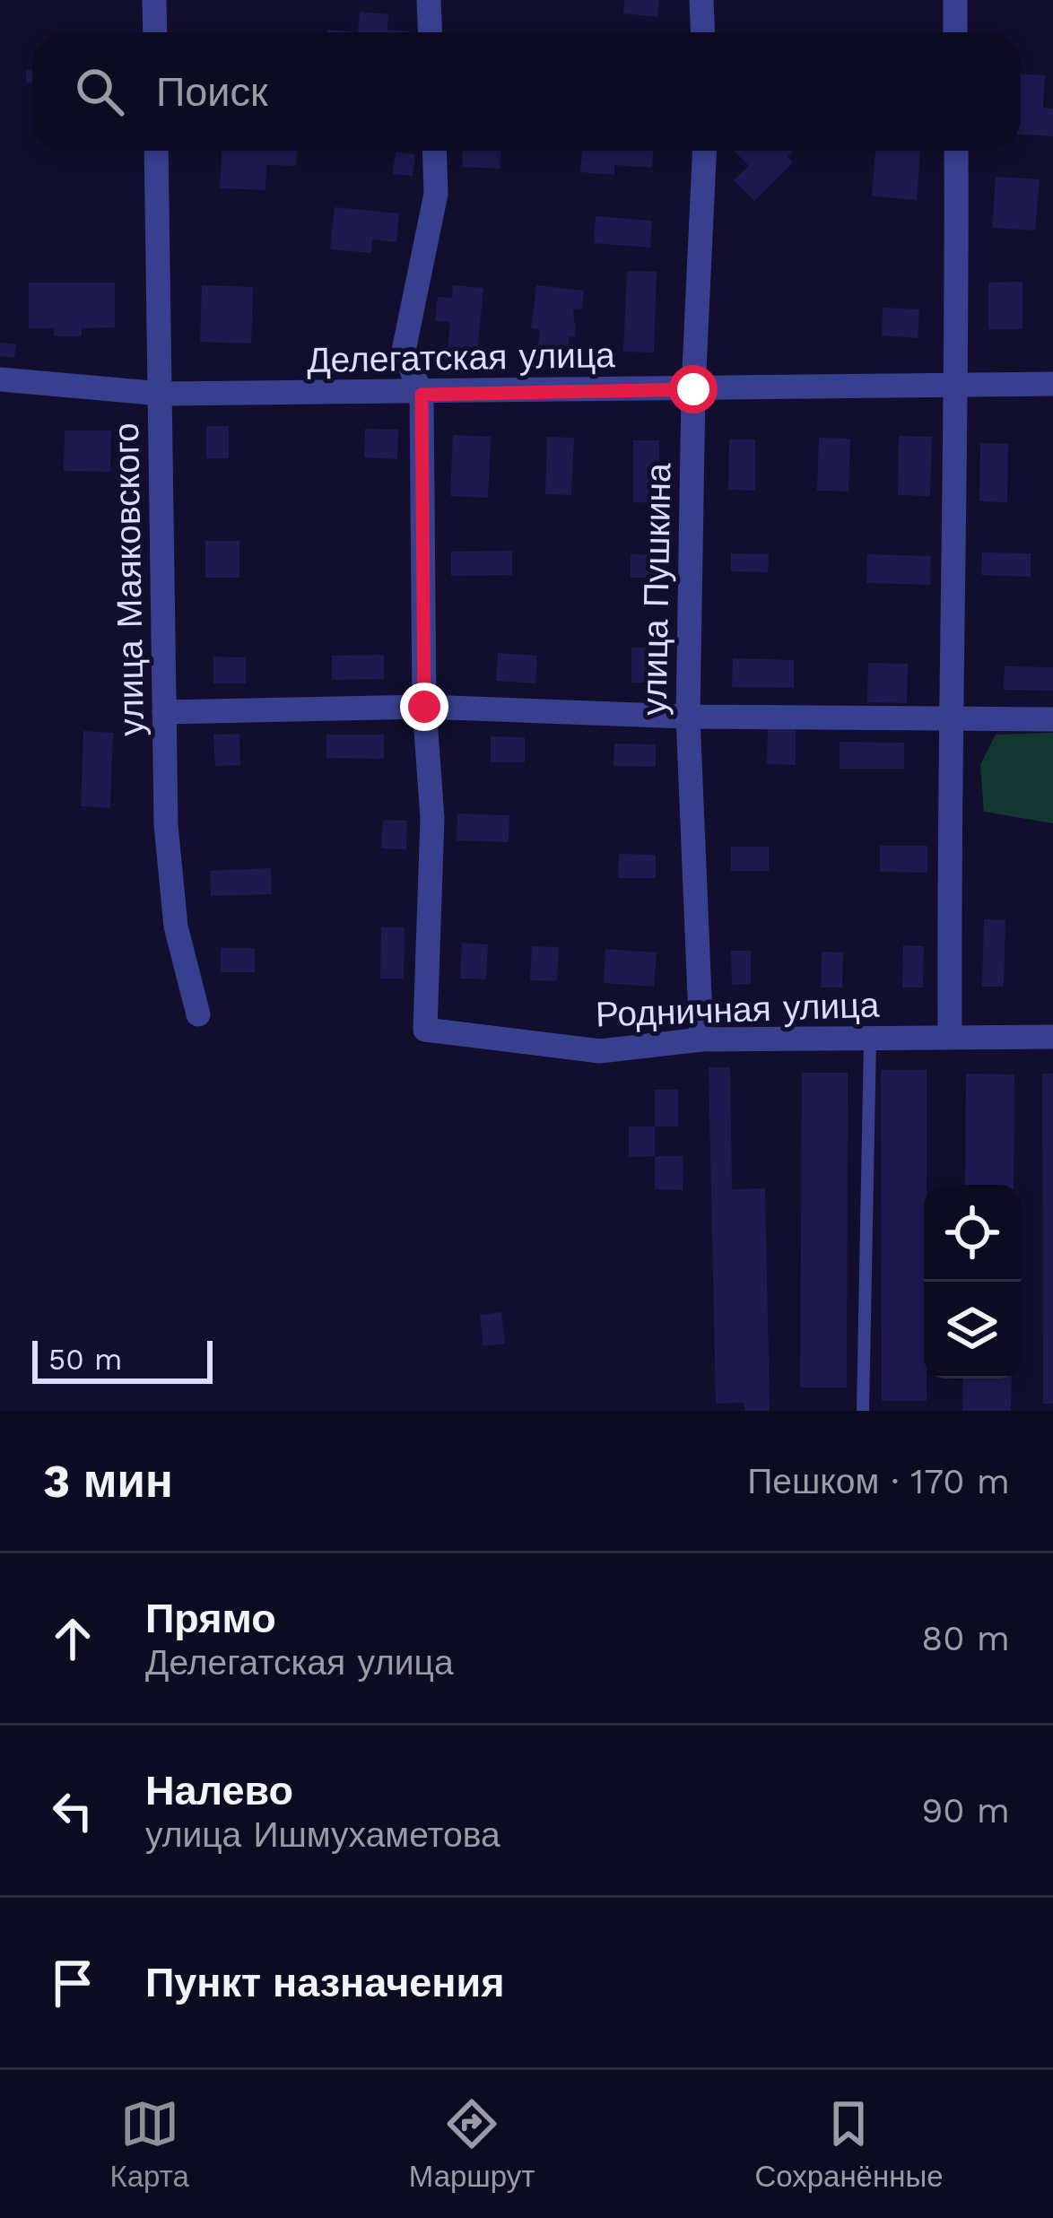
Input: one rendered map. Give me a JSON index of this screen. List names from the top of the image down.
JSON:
{
  "streets": {
    "street": [
      "Делегатская улица",
      "улица Маяковского",
      "улица Пушкина",
      "Родничная улица"
    ]
  },
  "crossings": [
    ["Делегатская улица", "улица Маяковского"],
    ["Делегатская улица", "улица Пушкина"],
    ["улица Пушкина", "Родничная улица"]
  ],
  "scale_bar": "50 m",
  "page": {
    "search": "Поиск",
    "scale": "50 m",
    "heading": ["3 мин", "Пешком · 170 m"],
    "list": [
      ["Прямо", "Делегатская улица", "80 m"],
      ["Налево", "улица Ишмухаметова", "90 m"],
      "Пункт назначения"
    ],
    "nav": ["Карта", "Маршрут", "Сохранённые"]
  }
}
